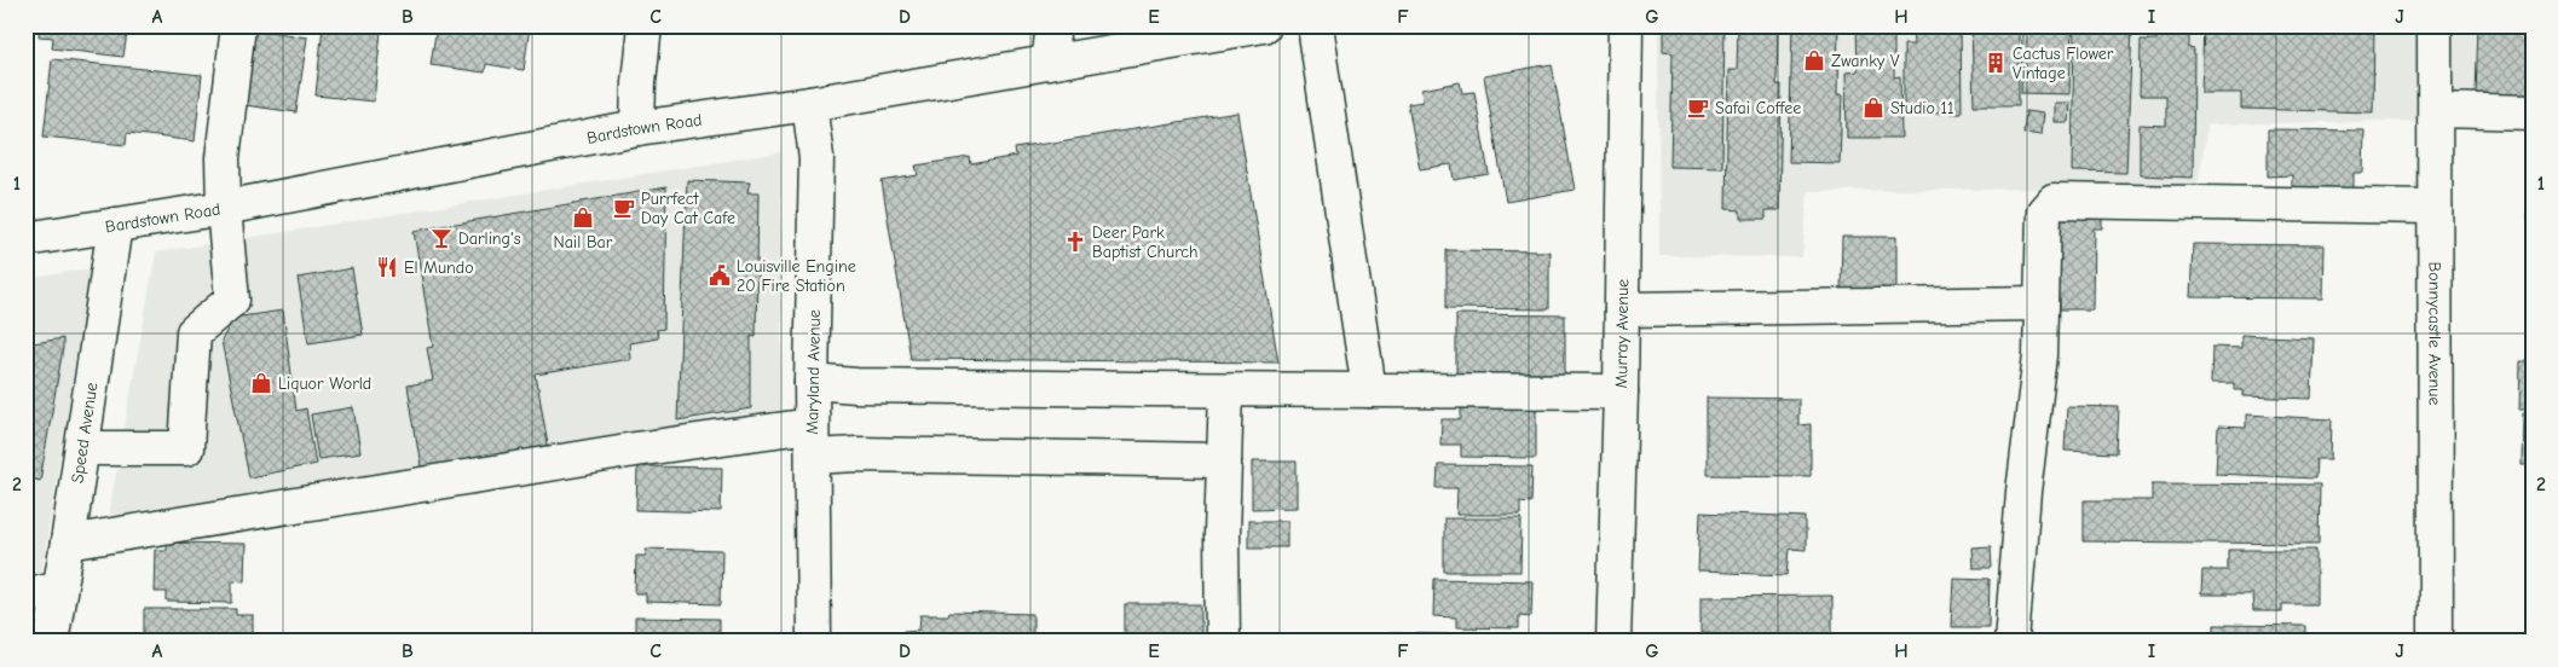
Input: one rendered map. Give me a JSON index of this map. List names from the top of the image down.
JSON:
{
  "streets": {
    "street": [
      "Bardstown Road",
      "Murray Avenue",
      "Bonnycastle Avenue",
      "Maryland Avenue",
      "Speed Avenue"
    ]
  },
  "crossings": [
    ["Bardstown Road", "Maryland Avenue"],
    ["Bardstown Road", "Speed Avenue"]
  ],
  "places": {
    "shop": [
      "Zwanky V",
      "Studio 11",
      "Nail Bar",
      "Liquor World"
    ],
    "building": ["Cactus Flower Vintage"],
    "cafe": ["Safai Coffee", "Purrfect Day Cat Cafe"],
    "bar": ["Darling's"],
    "church": ["Deer Park Baptist Church"],
    "restaurant": ["El Mundo"],
    "public building": ["Louisville Engine 20 Fire Station"]
  },
  "grid": {
    "columns": [
      "A",
      "B",
      "C",
      "D",
      "E",
      "F",
      "G",
      "H",
      "I",
      "J"
    ],
    "rows": ["1", "2"]
  }
}
